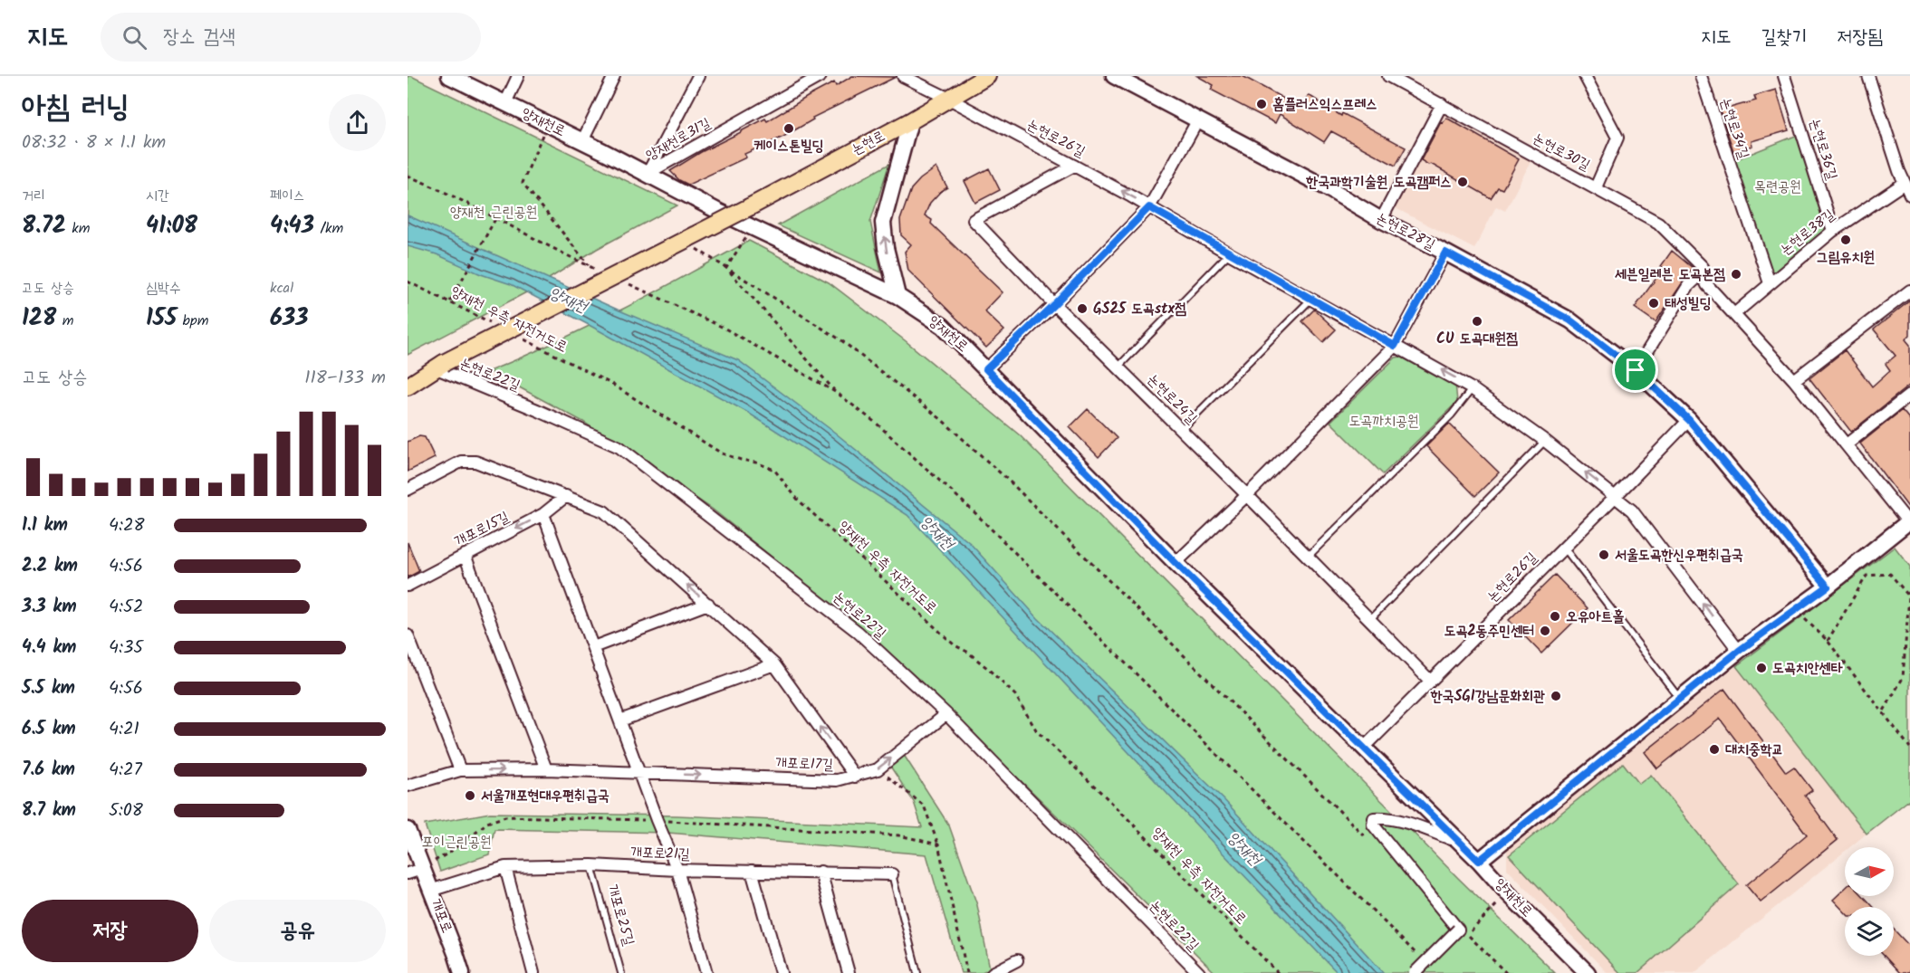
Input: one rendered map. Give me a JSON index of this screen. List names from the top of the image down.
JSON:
{
  "streets": {
    "main road": ["논현로"],
    "street": [
      "양재천로",
      "논현로34길",
      "논현로26길",
      "양재천로31길",
      "논현로36길",
      "논현로30길",
      "논현로28길",
      "논현로38길",
      "논현로22길",
      "논현로24길",
      "개포로15길",
      "개포로17길",
      "개포로21길",
      "개포로"
    ],
    "lane": ["개포로25길"],
    "path": ["양재천 우측 자전거도로"]
  },
  "crossings": [
    ["양재천로", "논현로26길"],
    ["양재천로", "양재천로31길"],
    ["논현로34길", "논현로38길"],
    ["논현로26길", "논현로"],
    ["논현로26길", "논현로24길"],
    ["논현로", "논현로22길"],
    ["논현로36길", "논현로38길"],
    ["논현로30길", "논현로38길"],
    ["논현로22길", "개포로17길"],
    ["개포로21길", "개포로25길"],
    ["개포로21길", "개포로"]
  ],
  "one_way": ["개포로15길", "개포로17길"],
  "water": ["양재천"],
  "parks": [
    "목련공원",
    "양재천 근린공원",
    "도곡까치공원",
    "포이근린공원"
  ],
  "places": [
    "홈플러스익스프레스",
    "케이스톤빌딩",
    "한국과학기술원 도곡캠퍼스",
    "그림유치원",
    "세븐일레븐 도곡본점",
    "태성빌딩",
    "GS25 도곡stx점",
    "CU 도곡대원점",
    "서울도곡한신우편취급국",
    "오유아트홀",
    "도곡2동주민센터",
    "도곡치안센타",
    "한국SGI강남문화회관",
    "대치중학교",
    "서울개포현대우편취급국"
  ],
  "north": "right",
  "page": {
    "header": "지도",
    "search": "장소 검색",
    "nav": ["지도", "길찾기", "저장됨"],
    "heading": ["아침 러닝", "08:32 · 8 × 1.1 km"],
    "stats": [
      ["거리", "8.72 km"],
      ["시간", "41:08"],
      ["페이스", "4:43 /km"],
      ["고도 상승", "128 m"],
      ["심박수", "155 bpm"],
      ["kcal", "633"]
    ],
    "chart": ["고도 상승", "118–133 m"],
    "list": [
      {
        "name": "1.1 km",
        "note": "4:28"
      },
      {
        "name": "2.2 km",
        "note": "4:56"
      },
      {
        "name": "3.3 km",
        "note": "4:52"
      },
      {
        "name": "4.4 km",
        "note": "4:35"
      },
      {
        "name": "5.5 km",
        "note": "4:56"
      },
      {
        "name": "6.5 km",
        "note": "4:21"
      },
      {
        "name": "7.6 km",
        "note": "4:27"
      },
      {
        "name": "8.7 km",
        "note": "5:08"
      }
    ],
    "buttons": ["저장", "공유"]
  }
}
